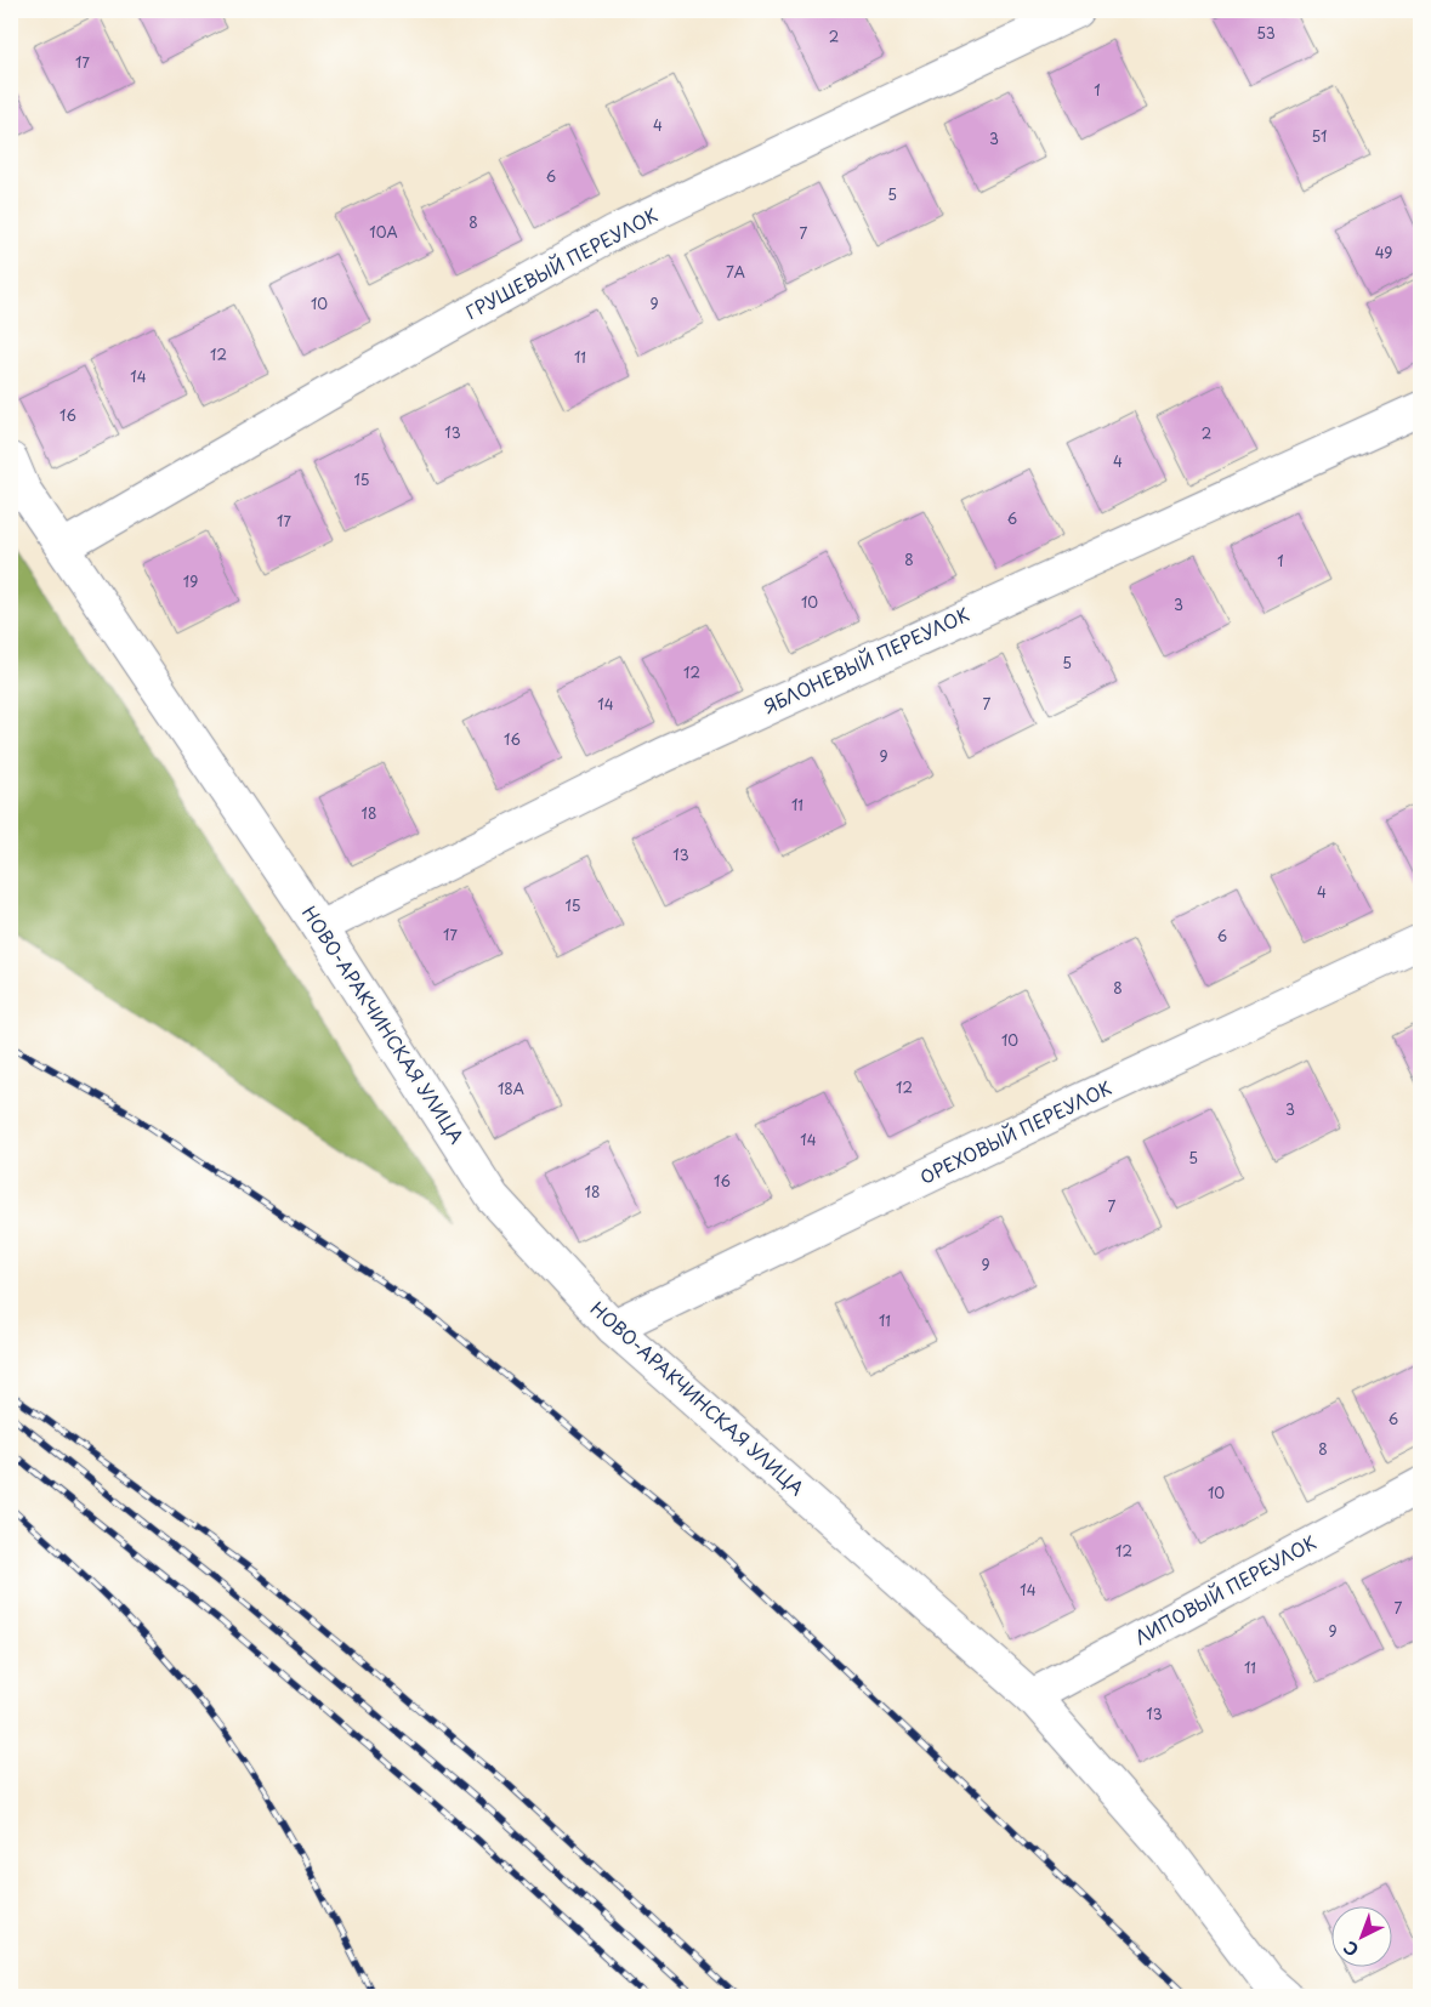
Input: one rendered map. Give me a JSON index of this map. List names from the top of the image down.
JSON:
{
  "streets": {
    "street": [
      "ГРУШЕВЫЙ ПЕРЕУЛОК",
      "ЯБЛОНЕВЫЙ ПЕРЕУЛОК",
      "НОВО-АРАКЧИНСКАЯ УЛИЦА",
      "ОРЕХОВЫЙ ПЕРЕУЛОК",
      "ЛИПОВЫЙ ПЕРЕУЛОК"
    ]
  },
  "crossings": [
    ["ГРУШЕВЫЙ ПЕРЕУЛОК", "НОВО-АРАКЧИНСКАЯ УЛИЦА"],
    ["ЯБЛОНЕВЫЙ ПЕРЕУЛОК", "НОВО-АРАКЧИНСКАЯ УЛИЦА"],
    ["НОВО-АРАКЧИНСКАЯ УЛИЦА", "ОРЕХОВЫЙ ПЕРЕУЛОК"],
    ["НОВО-АРАКЧИНСКАЯ УЛИЦА", "ЛИПОВЫЙ ПЕРЕУЛОК"]
  ],
  "house_numbers": [
    "53",
    "2",
    "17",
    "1",
    "4",
    "51",
    "3",
    "6",
    "5",
    "8",
    "10А",
    "7",
    "49",
    "7А",
    "10",
    "9",
    "12",
    "11",
    "14",
    "16",
    "13",
    "2",
    "4",
    "15",
    "6",
    "17",
    "8",
    "1",
    "19",
    "10",
    "3",
    "5",
    "12",
    "14",
    "7",
    "16",
    "9",
    "11",
    "18",
    "13",
    "4",
    "15",
    "17",
    "6",
    "8",
    "10",
    "12",
    "18А",
    "3",
    "14",
    "5",
    "16",
    "18",
    "7",
    "9",
    "11",
    "6",
    "8",
    "10",
    "12",
    "14",
    "7",
    "9",
    "11",
    "13"
  ],
  "north": "bottom left"
}
